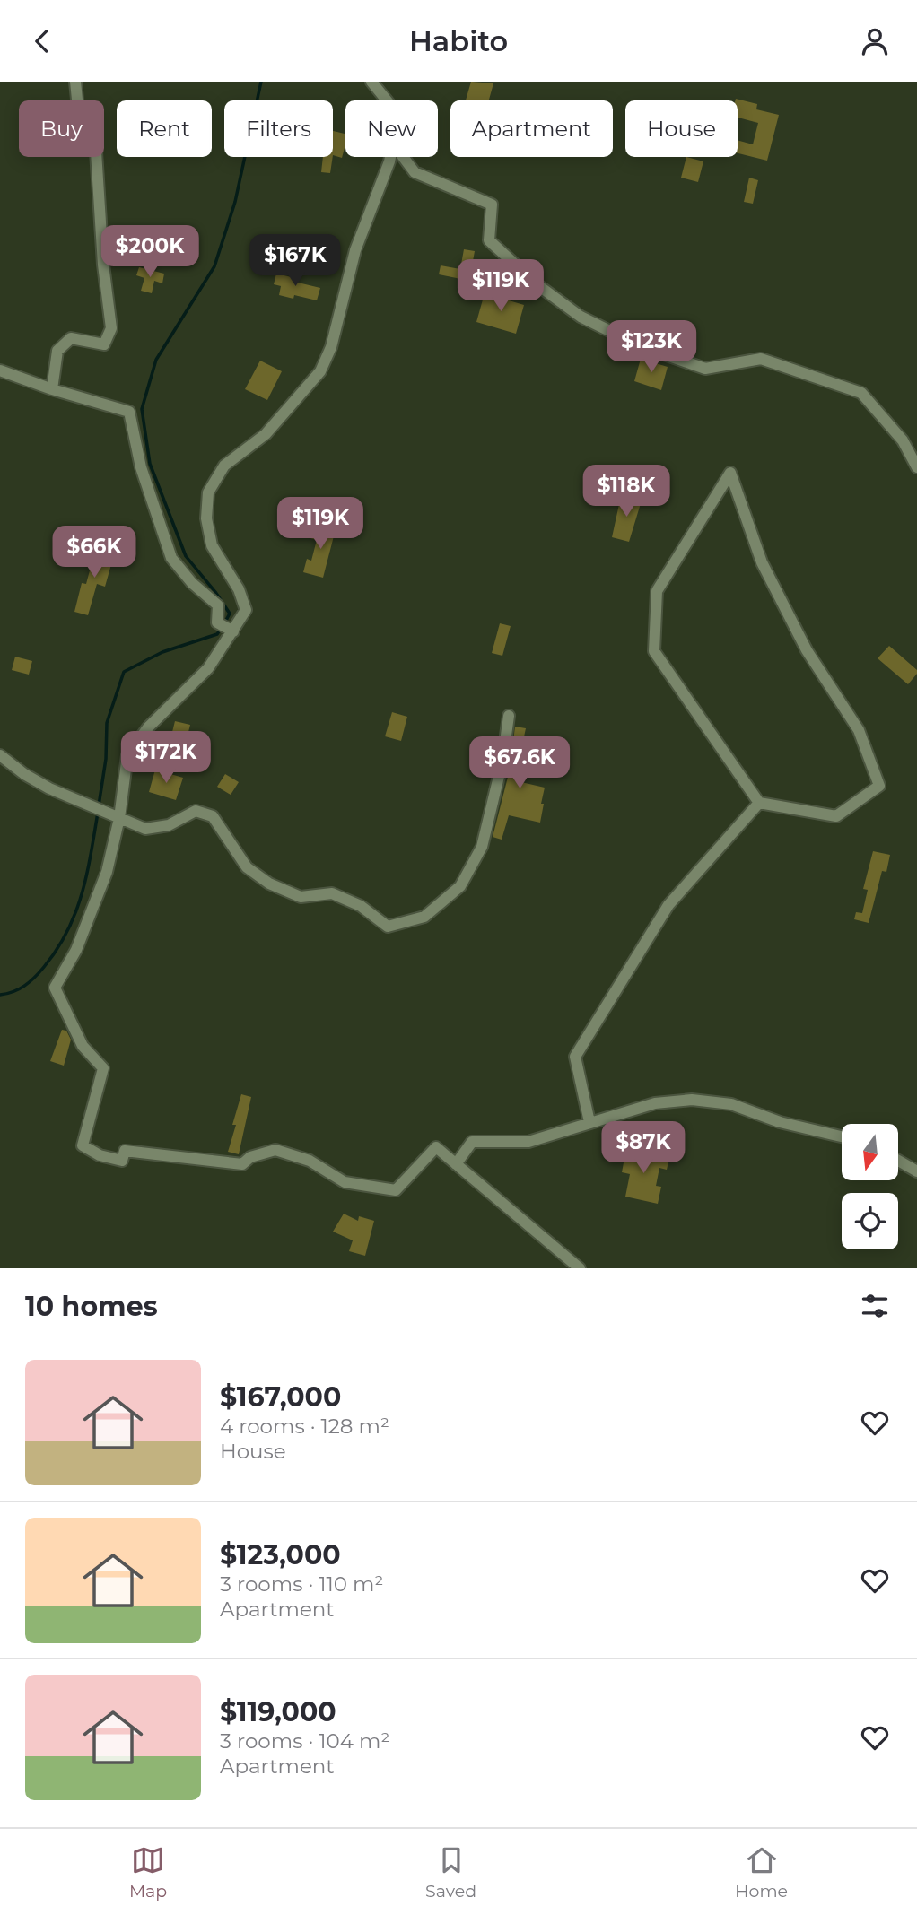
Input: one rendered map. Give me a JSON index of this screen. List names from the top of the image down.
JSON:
{
  "north": "bottom",
  "page": {
    "header": "Habito",
    "chip": [
      "Buy",
      "Rent",
      "Filters",
      "New",
      "Apartment",
      "House"
    ],
    "price": [
      "$200K",
      "$167K",
      "$119K",
      "$123K",
      "$118K",
      "$119K",
      "$66K",
      "$172K",
      "$67.6K",
      "$87K"
    ],
    "heading": "10 homes",
    "list": [
      {
        "name": "$167,000",
        "note": "4 rooms · 128 m² · House"
      },
      {
        "name": "$123,000",
        "note": "3 rooms · 110 m² · Apartment"
      },
      {
        "name": "$119,000",
        "note": "3 rooms · 104 m² · Apartment"
      }
    ],
    "tabs": ["Map", "Saved", "Home"]
  }
}
